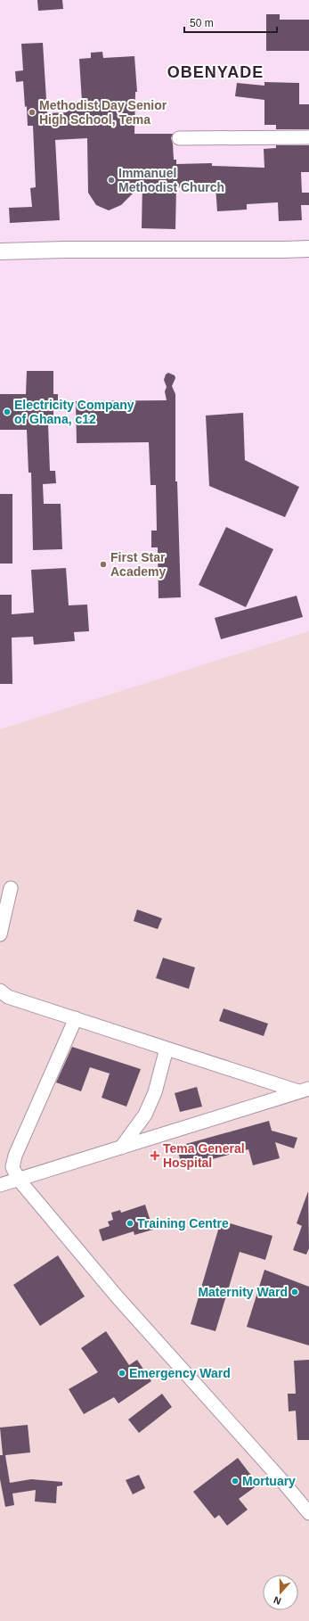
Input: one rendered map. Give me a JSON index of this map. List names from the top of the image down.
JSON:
{
  "districts": ["OBENYADE"],
  "places": {
    "other": [
      "Methodist Day Senior High School, Tema",
      "Immanuel Methodist Church",
      "Electricity Company of Ghana, c12",
      "First Star Academy",
      "Training Centre",
      "Maternity Ward",
      "Emergency Ward",
      "Mortuary"
    ],
    "health": ["Tema General Hospital"]
  },
  "scale_bar": "50 m",
  "north": "bottom"
}
